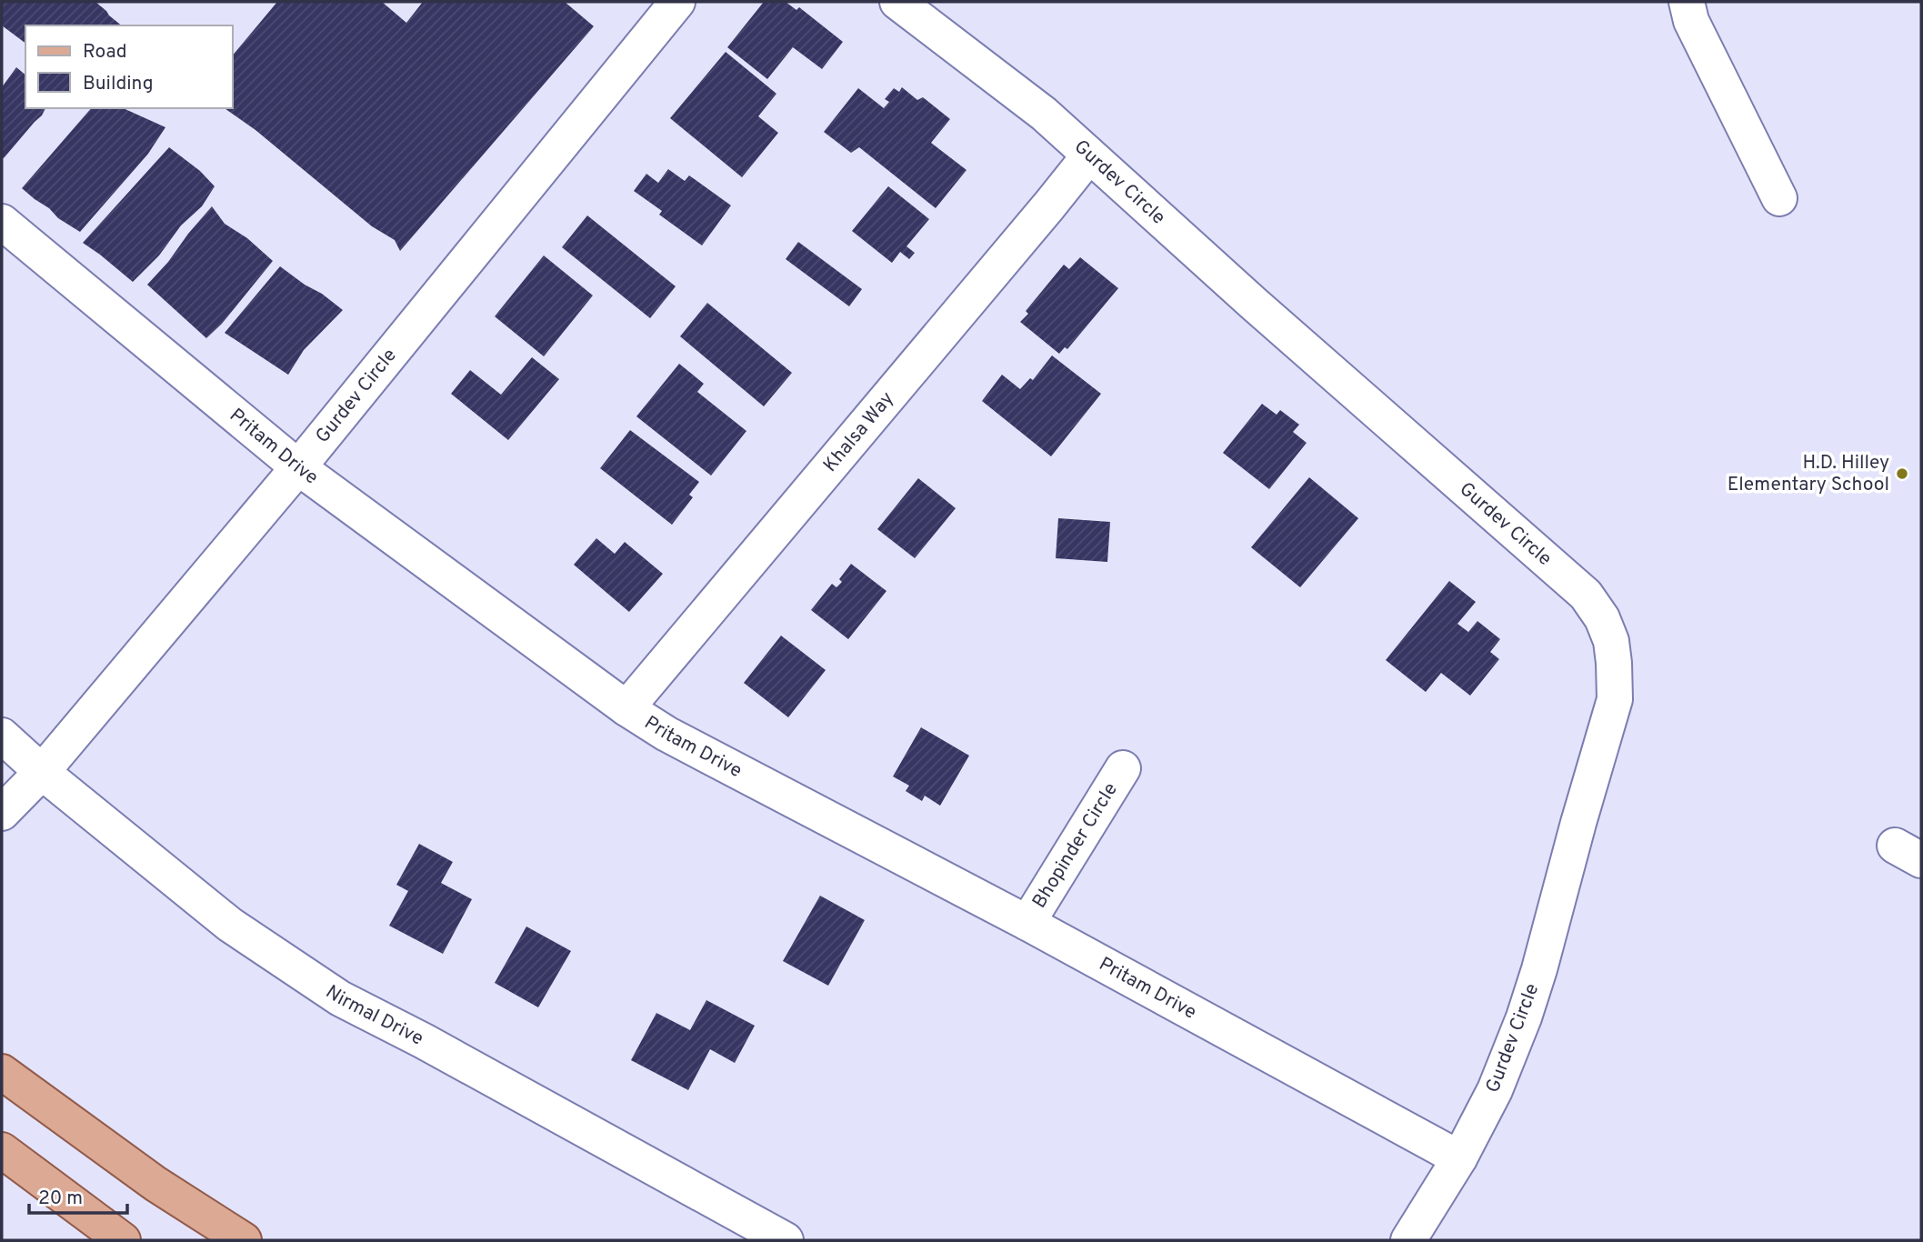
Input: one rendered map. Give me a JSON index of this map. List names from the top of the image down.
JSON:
{
  "streets": {
    "street": [
      "Gurdev Circle",
      "Khalsa Way",
      "Pritam Drive",
      "Bhopinder Circle",
      "Nirmal Drive"
    ]
  },
  "crossings": [
    ["Gurdev Circle", "Khalsa Way"],
    ["Gurdev Circle", "Pritam Drive"],
    ["Gurdev Circle", "Nirmal Drive"],
    ["Khalsa Way", "Pritam Drive"],
    ["Pritam Drive", "Bhopinder Circle"]
  ],
  "places": ["H.D. Hilley Elementary School"],
  "legend": ["Road", "Building"],
  "scale_bar": "20 m"
}
